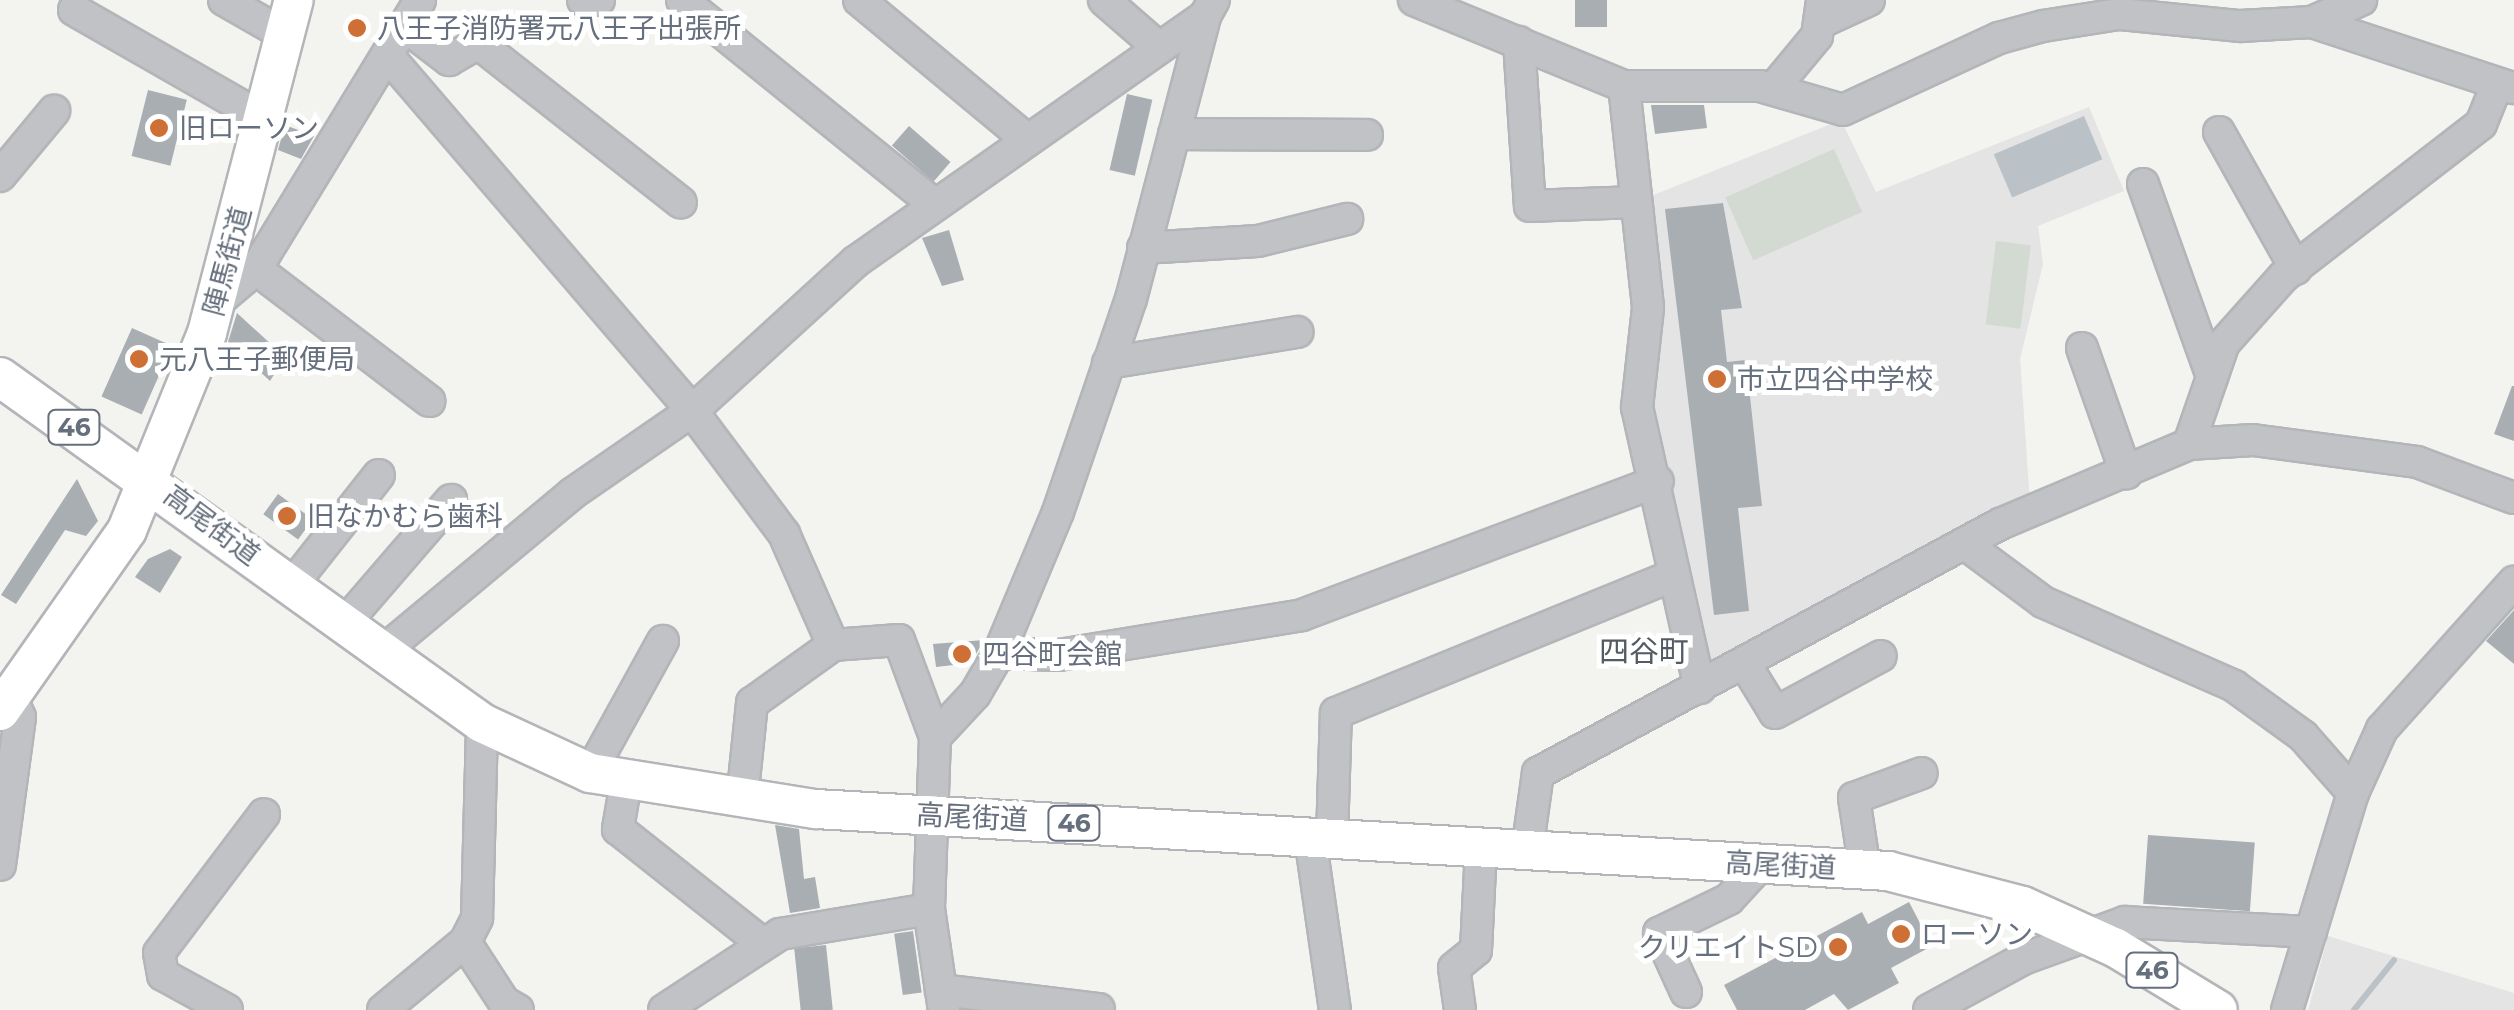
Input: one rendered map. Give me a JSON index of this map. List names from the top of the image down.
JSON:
{
  "streets": {
    "main road": ["陣馬街道", "46", "高尾街道"]
  },
  "crossings": [
    ["陣馬街道", "高尾街道"]
  ],
  "districts": ["四谷町"],
  "places": [
    "八王子消防署元八王子出張所",
    "旧ローソン",
    "元八王子郵便局",
    "市立四谷中学校",
    "旧なかむら歯科",
    "四谷町会館",
    "ローソン",
    "クリエイトSD"
  ]
}
